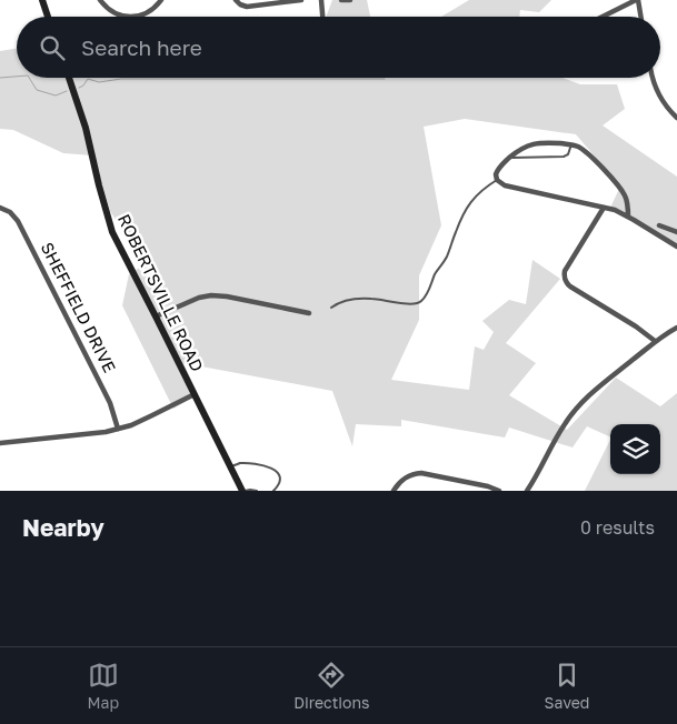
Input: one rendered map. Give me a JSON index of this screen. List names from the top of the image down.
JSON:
{
  "streets": {
    "street": ["ROBERTSVILLE ROAD", "SHEFFIELD DRIVE"]
  },
  "page": {
    "search": "Search here",
    "heading": ["Nearby", "0 results"],
    "nav": ["Map", "Directions", "Saved"]
  }
}
